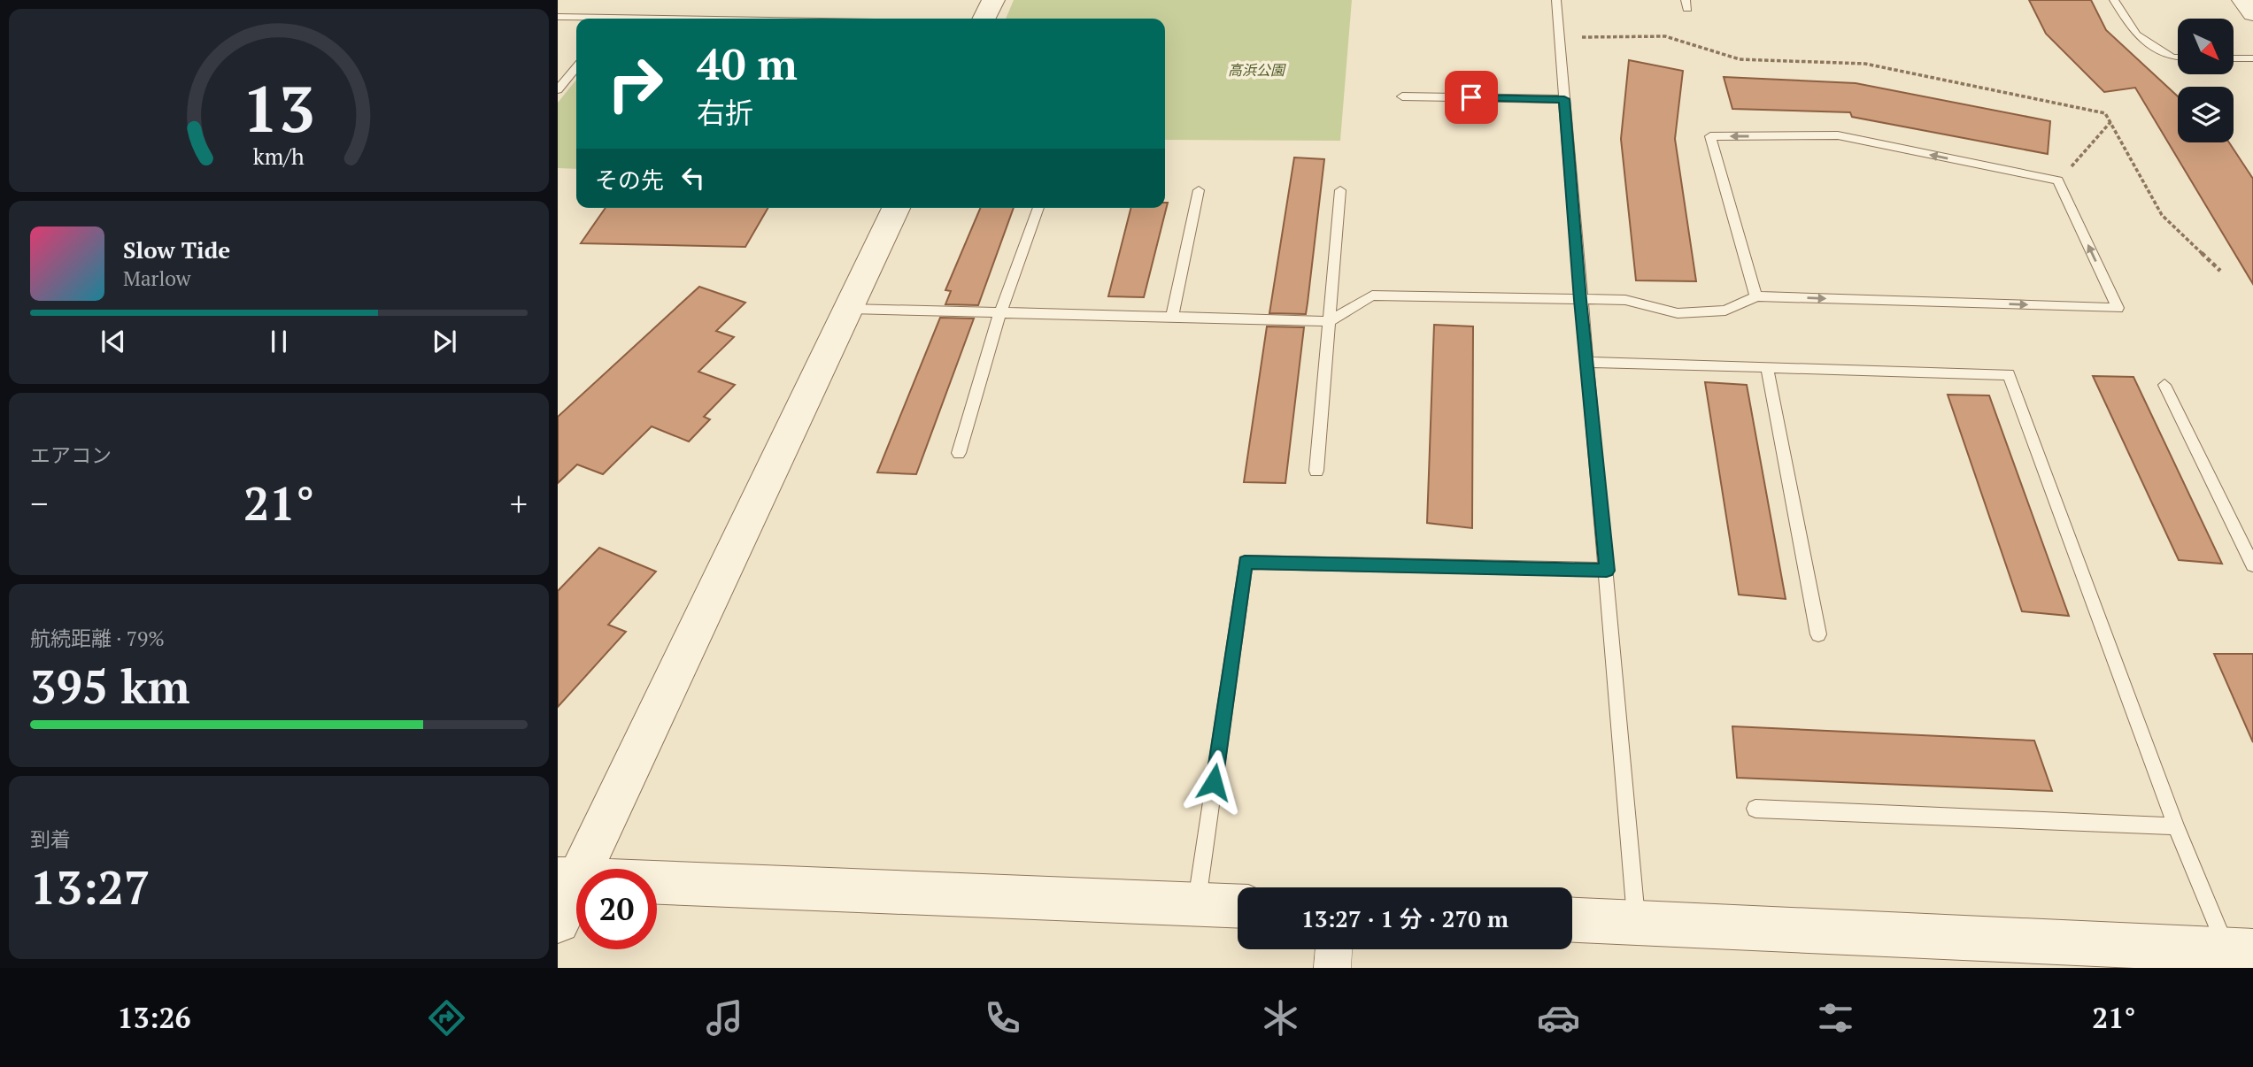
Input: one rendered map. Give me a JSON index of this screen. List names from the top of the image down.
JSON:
{
  "parks": ["高浜公園"],
  "north": "bottom right",
  "page": {
    "turn": ["40 m", "右折"],
    "then": "その先",
    "song": ["Slow Tide", "Marlow"],
    "tile": [
      "エアコン",
      ["航続距離 · 79%", "395 km"],
      ["到着", "13:27"]
    ],
    "heat": ["−", "21°", "+"],
    "limit": "20",
    "trip": "13:27 · 1 分 · 270 m",
    "tabs": ["13:26", "21°"],
    "gauge": ["13", "km/h"]
  }
}
